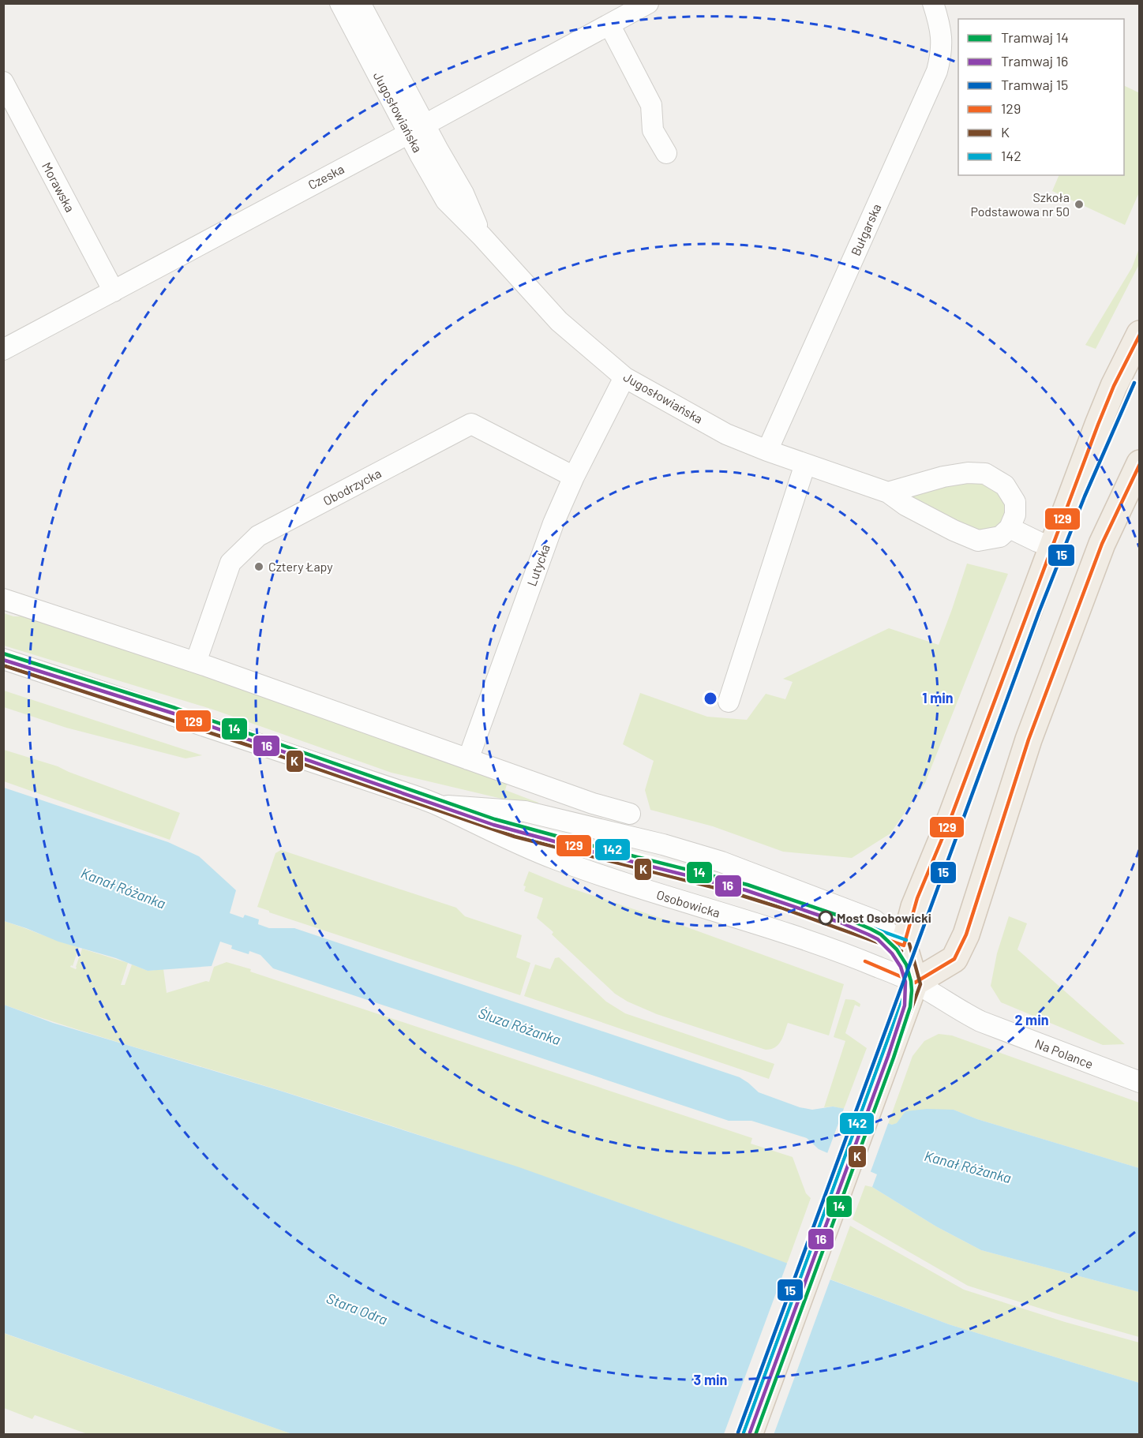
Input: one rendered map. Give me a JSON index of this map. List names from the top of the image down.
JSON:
{
  "streets": {
    "street": [
      "Jugosłowiańska",
      "Czeska",
      "Morawska",
      "Bułgarska",
      "Obodrzycka",
      "Lutycka",
      "Osobowicka",
      "Na Polance"
    ]
  },
  "crossings": [
    ["Jugosłowiańska", "Czeska"],
    ["Jugosłowiańska", "Bułgarska"],
    ["Jugosłowiańska", "Lutycka"],
    ["Czeska", "Morawska"],
    ["Obodrzycka", "Lutycka"],
    ["Osobowicka", "Na Polance"]
  ],
  "water": ["Kanał Różanka", "Śluza Różanka", "Stara Odra"],
  "places": ["Szkoła Podstawowa nr 50", "Cztery Łapy", "Most Osobowicki"],
  "lines": [
    "transit line 129",
    "tram line 15",
    "tram line 14",
    "transit line 142",
    "tram line 16",
    "transit line K"
  ],
  "legend": [
    "Tramwaj 14",
    "Tramwaj 16",
    "Tramwaj 15",
    "129",
    "K",
    "142"
  ],
  "rings": ["1 min", "2 min", "3 min"]
}
